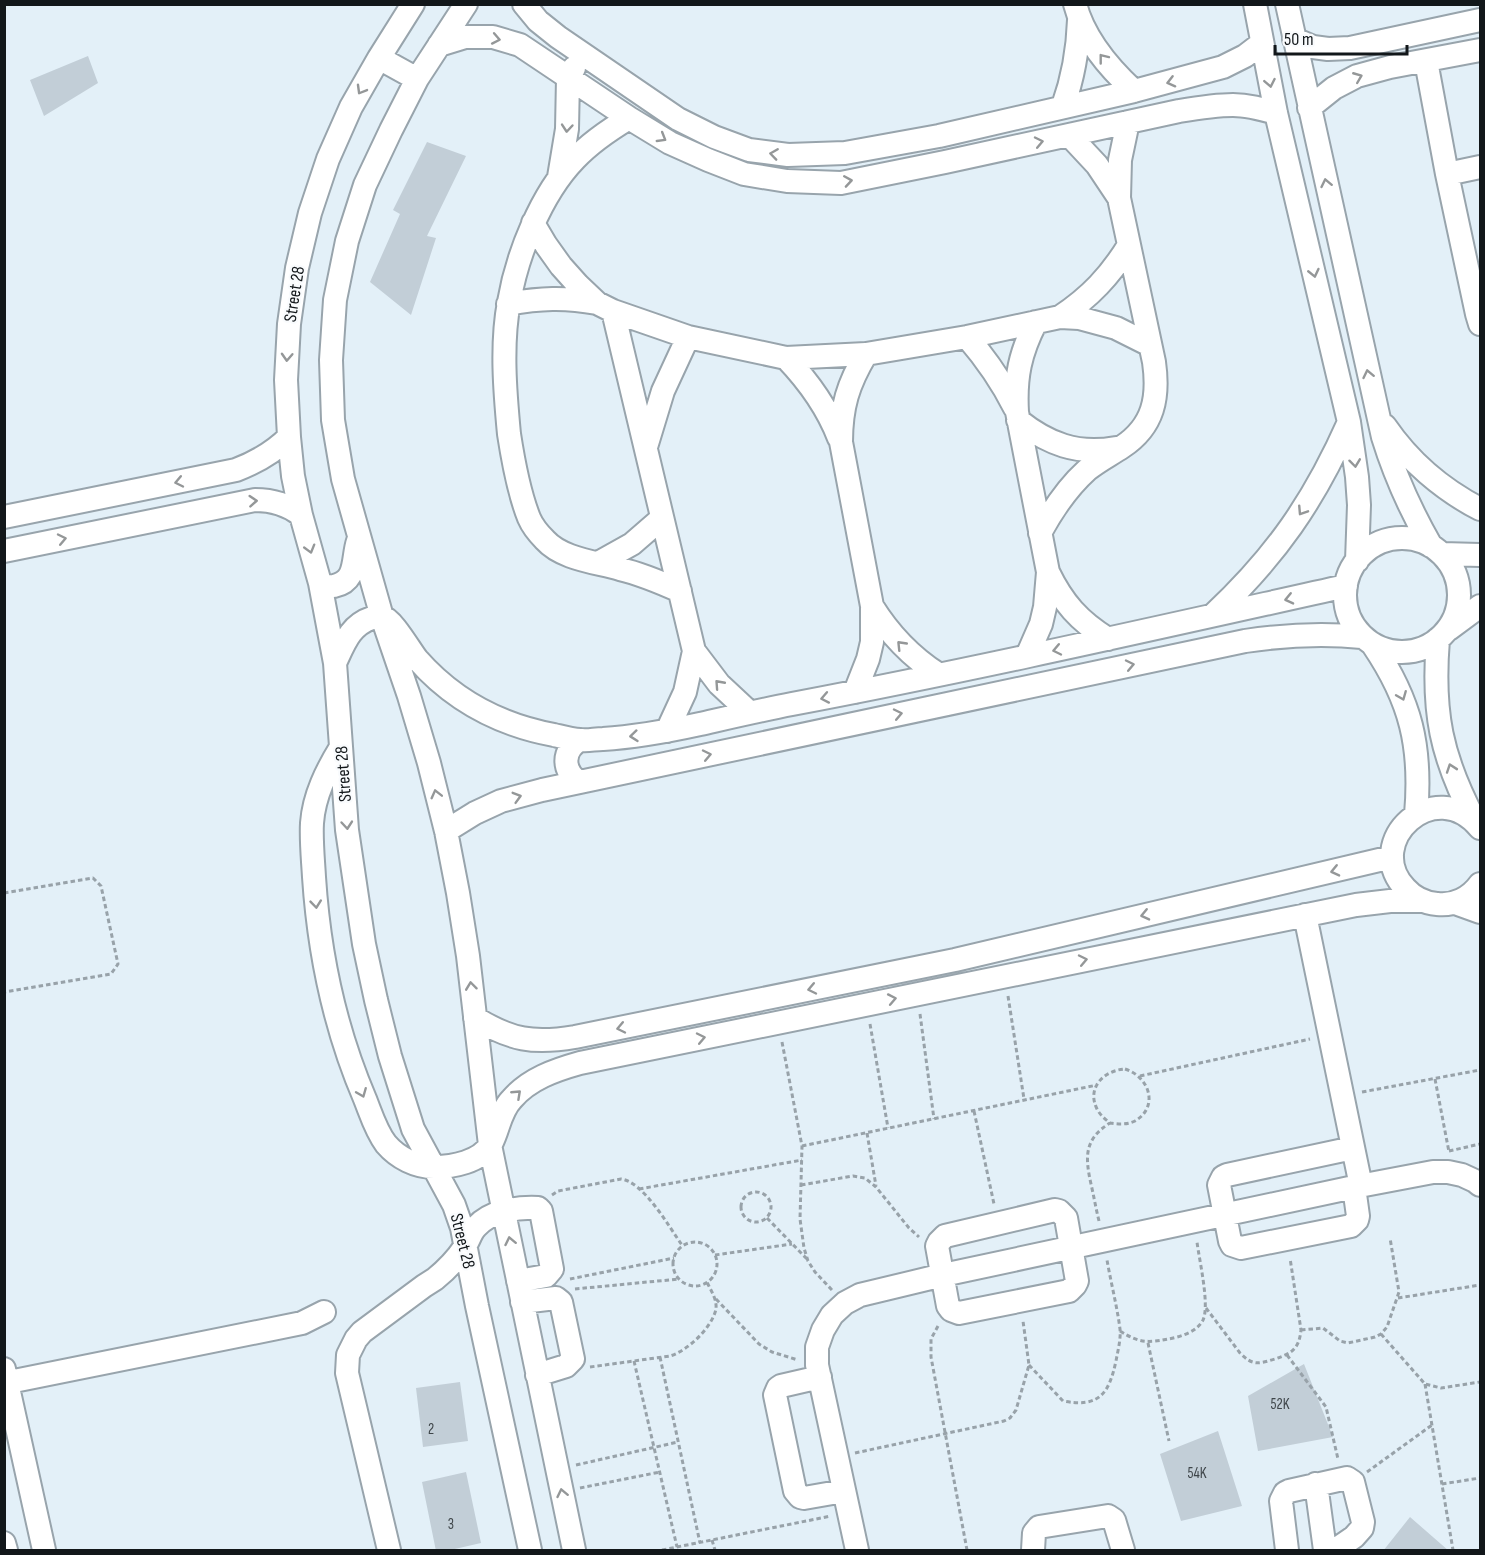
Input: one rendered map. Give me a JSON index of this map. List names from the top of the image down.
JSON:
{
  "streets": {
    "street": ["Street 28"]
  },
  "house_numbers": [
    "52K",
    "2",
    "54K",
    "3"
  ],
  "scale_bar": "50 m"
}
